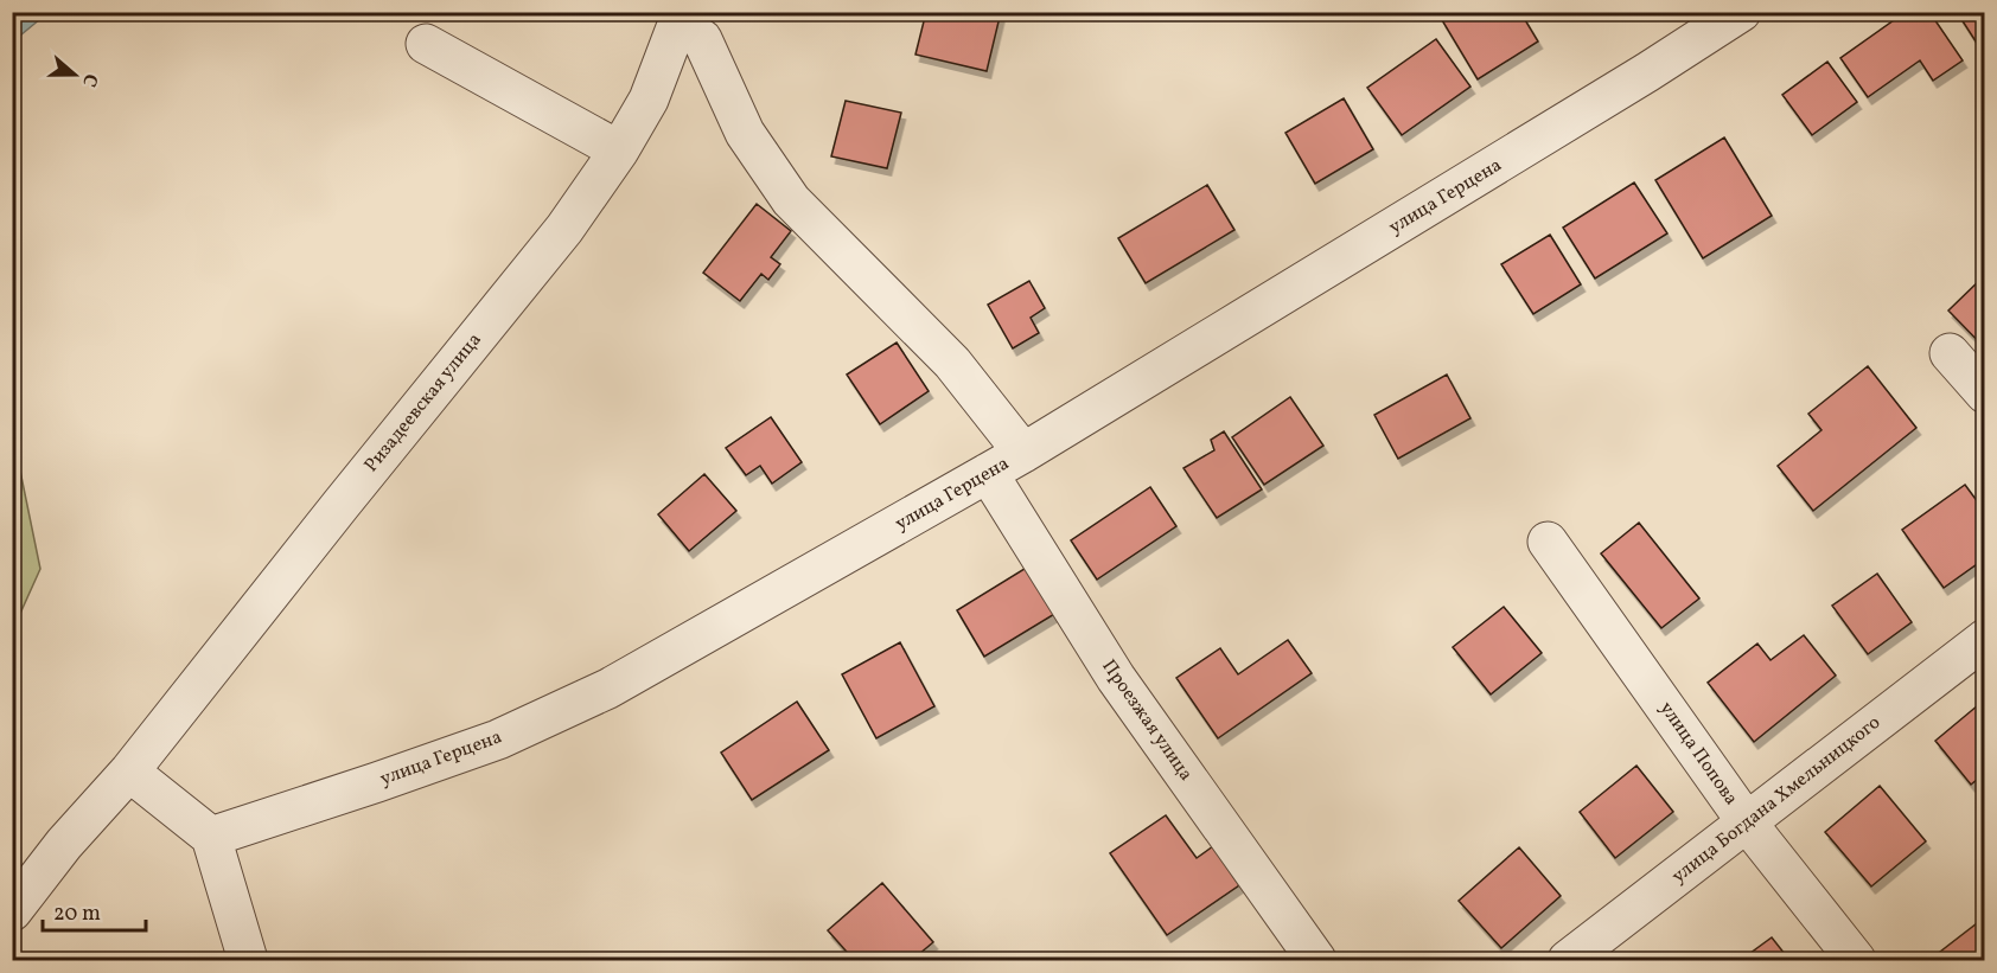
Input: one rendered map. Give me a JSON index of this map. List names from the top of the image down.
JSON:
{
  "streets": {
    "street": [
      "улица Герцена",
      "Ризадеевская улица",
      "Проезжая улица",
      "улица Попова",
      "улица Богдана Хмельницкого"
    ]
  },
  "crossings": [
    ["улица Герцена", "Проезжая улица"],
    ["улица Попова", "улица Богдана Хмельницкого"]
  ],
  "scale_bar": "20 m",
  "north": "right"
}
